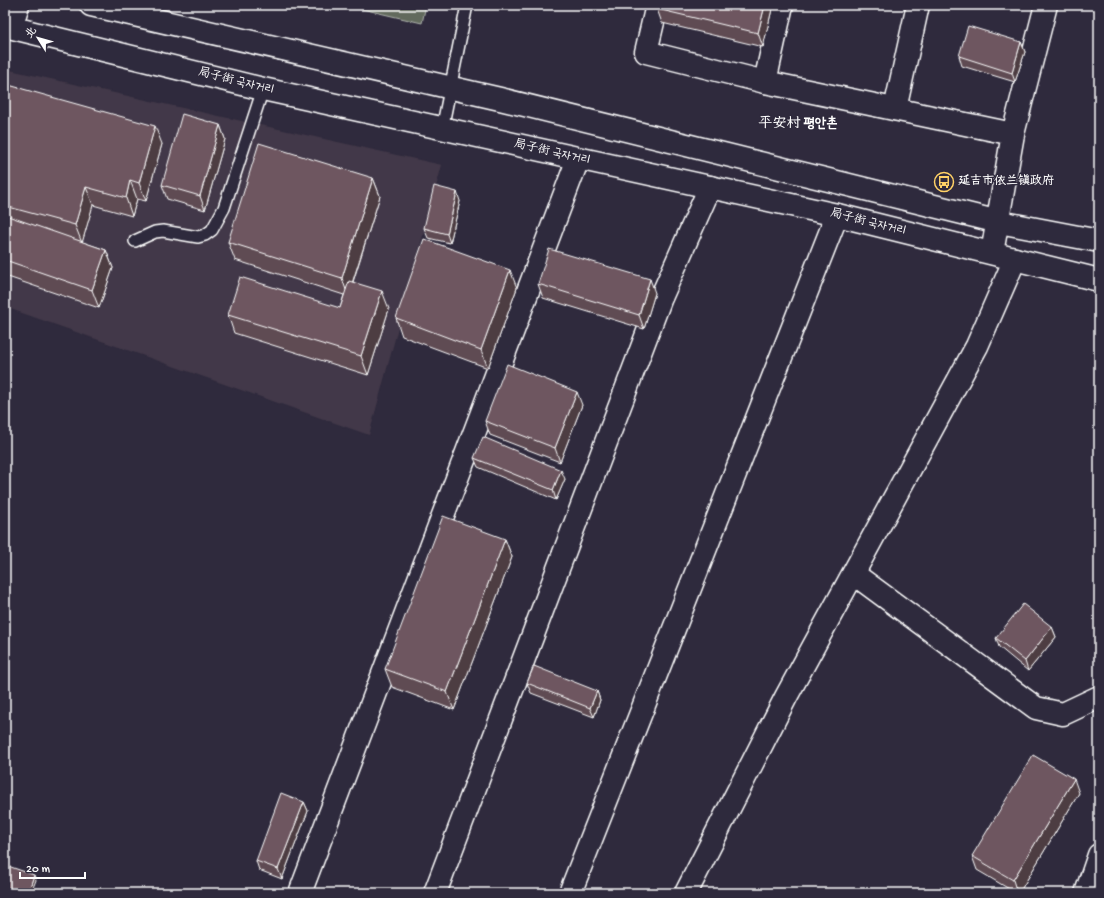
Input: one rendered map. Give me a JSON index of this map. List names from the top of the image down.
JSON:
{
  "streets": {
    "street": ["局子街 국자거리"]
  },
  "districts": ["平安村 평안촌"],
  "places": {
    "bus stop": ["延吉市依兰镇政府"]
  },
  "scale_bar": "20 m",
  "north": "top left"
}
